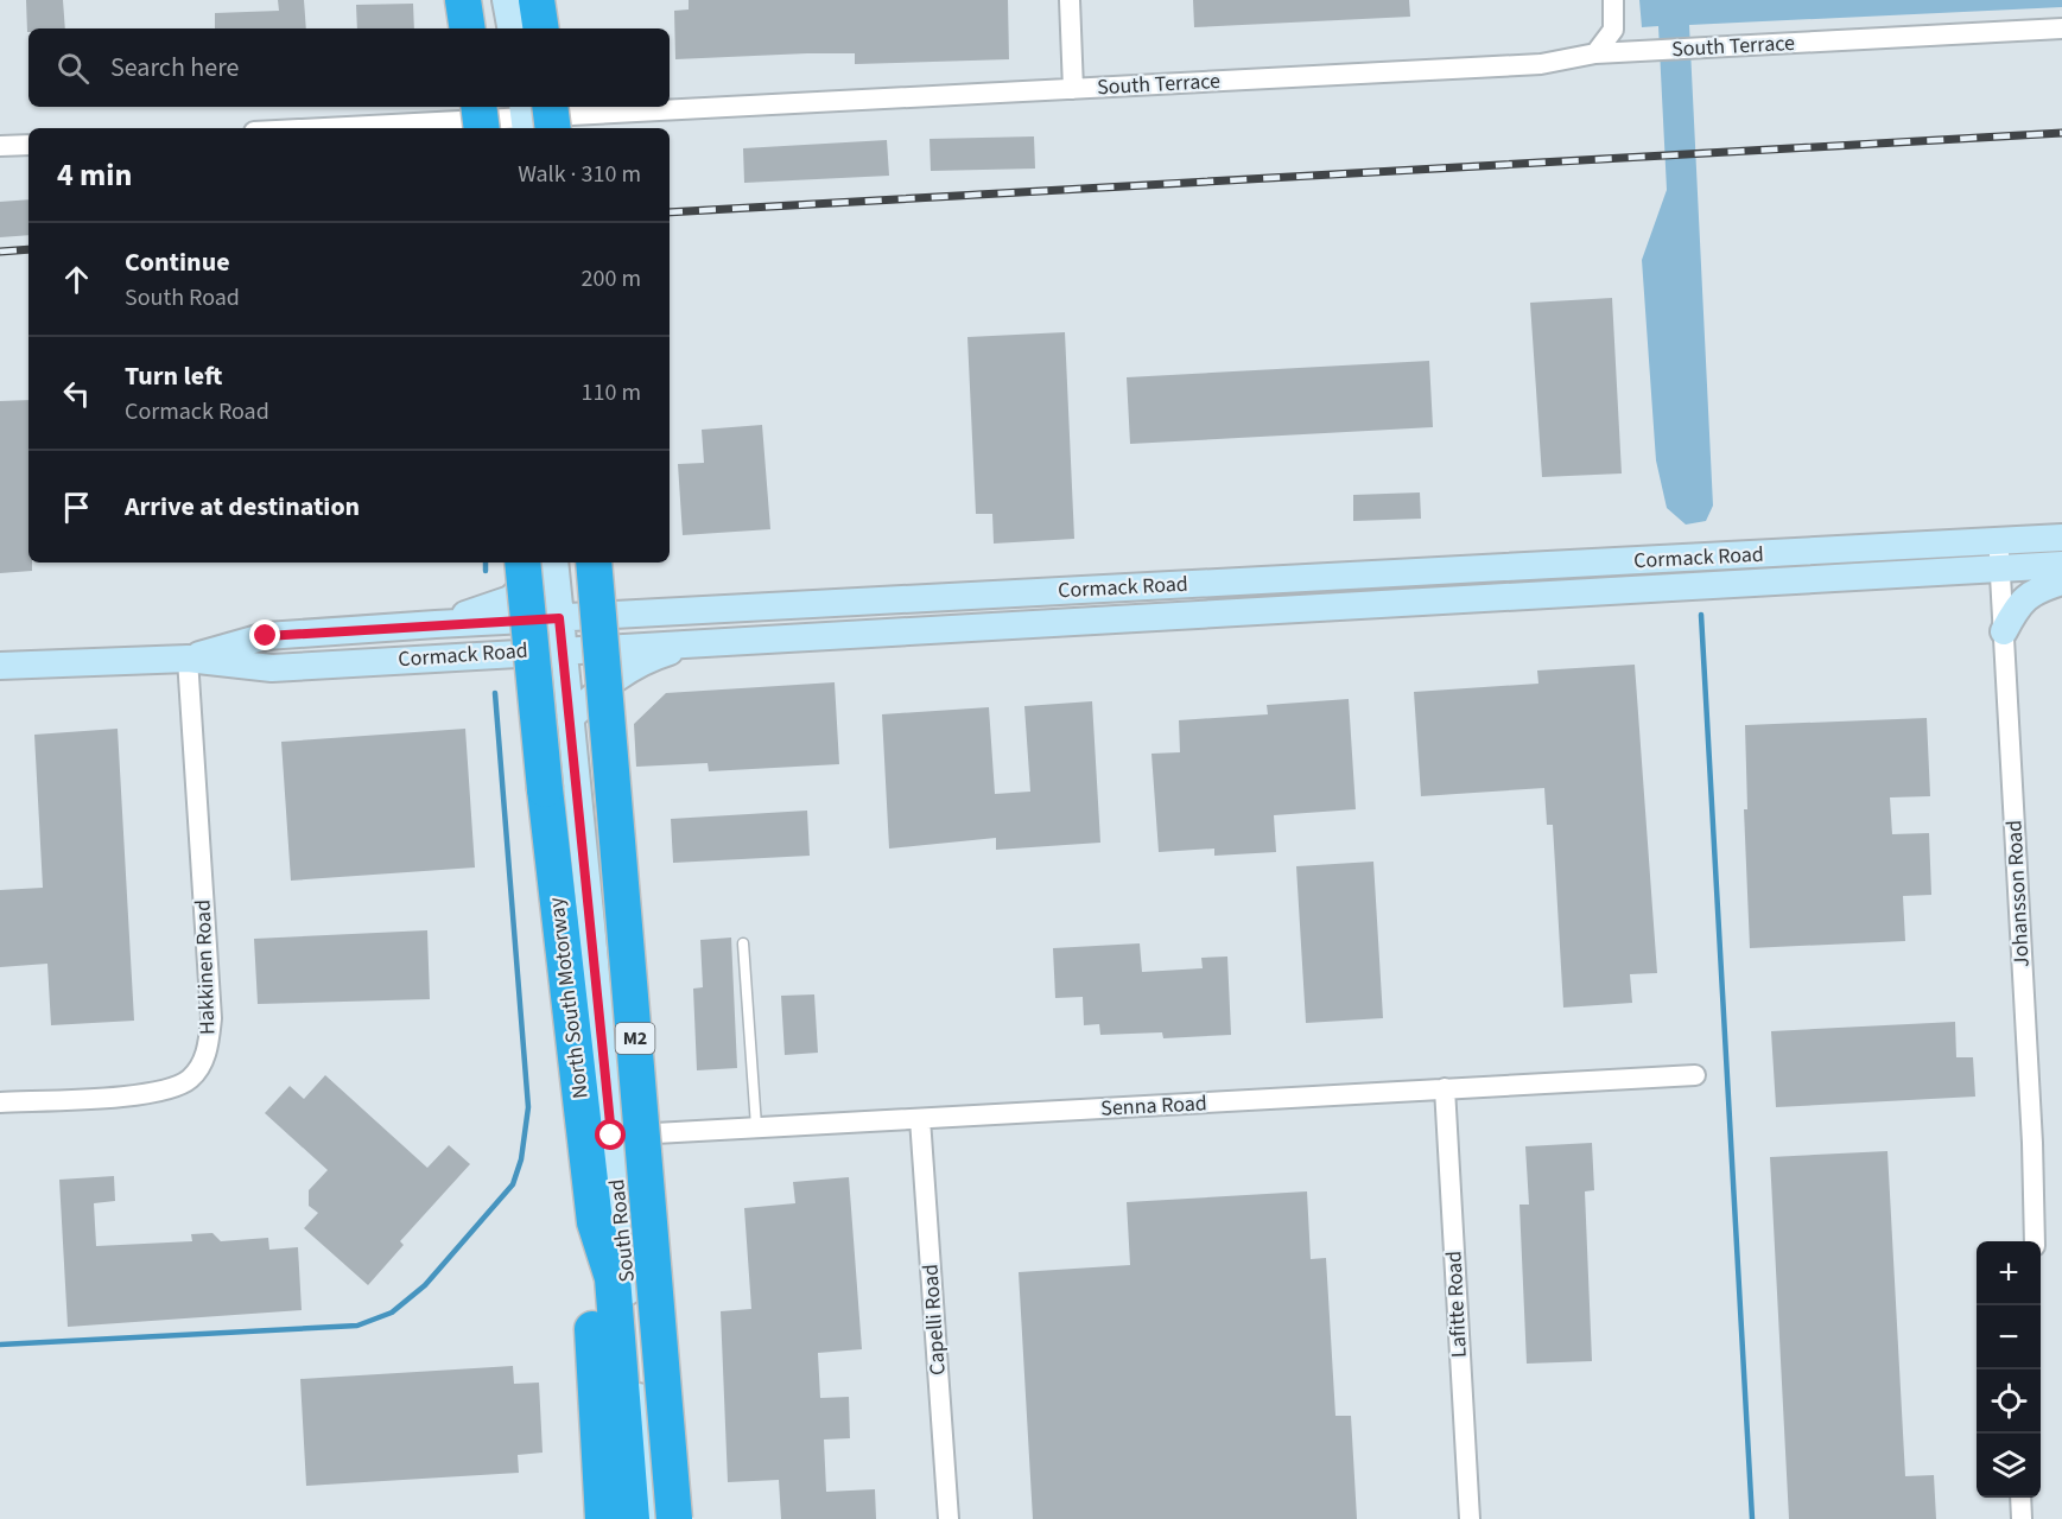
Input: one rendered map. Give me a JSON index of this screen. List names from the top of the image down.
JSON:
{
  "streets": {
    "highway": ["North South Motorway", "M2"],
    "street": [
      "South Terrace",
      "Cormack Road",
      "Johansson Road",
      "Hakkinen Road",
      "Senna Road",
      "South Road",
      "Lafitte Road",
      "Capelli Road"
    ]
  },
  "crossings": [
    ["Cormack Road", "Johansson Road"],
    ["Cormack Road", "Hakkinen Road"],
    ["Cormack Road", "South Road"],
    ["Senna Road", "South Road"],
    ["Senna Road", "Lafitte Road"],
    ["Senna Road", "Capelli Road"]
  ],
  "page": {
    "search": "Search here",
    "heading": ["4 min", "Walk · 310 m"],
    "list": [
      ["Continue", "South Road", "200 m"],
      ["Turn left", "Cormack Road", "110 m"],
      "Arrive at destination"
    ],
    "map_buttons": ["+", "−"]
  }
}
